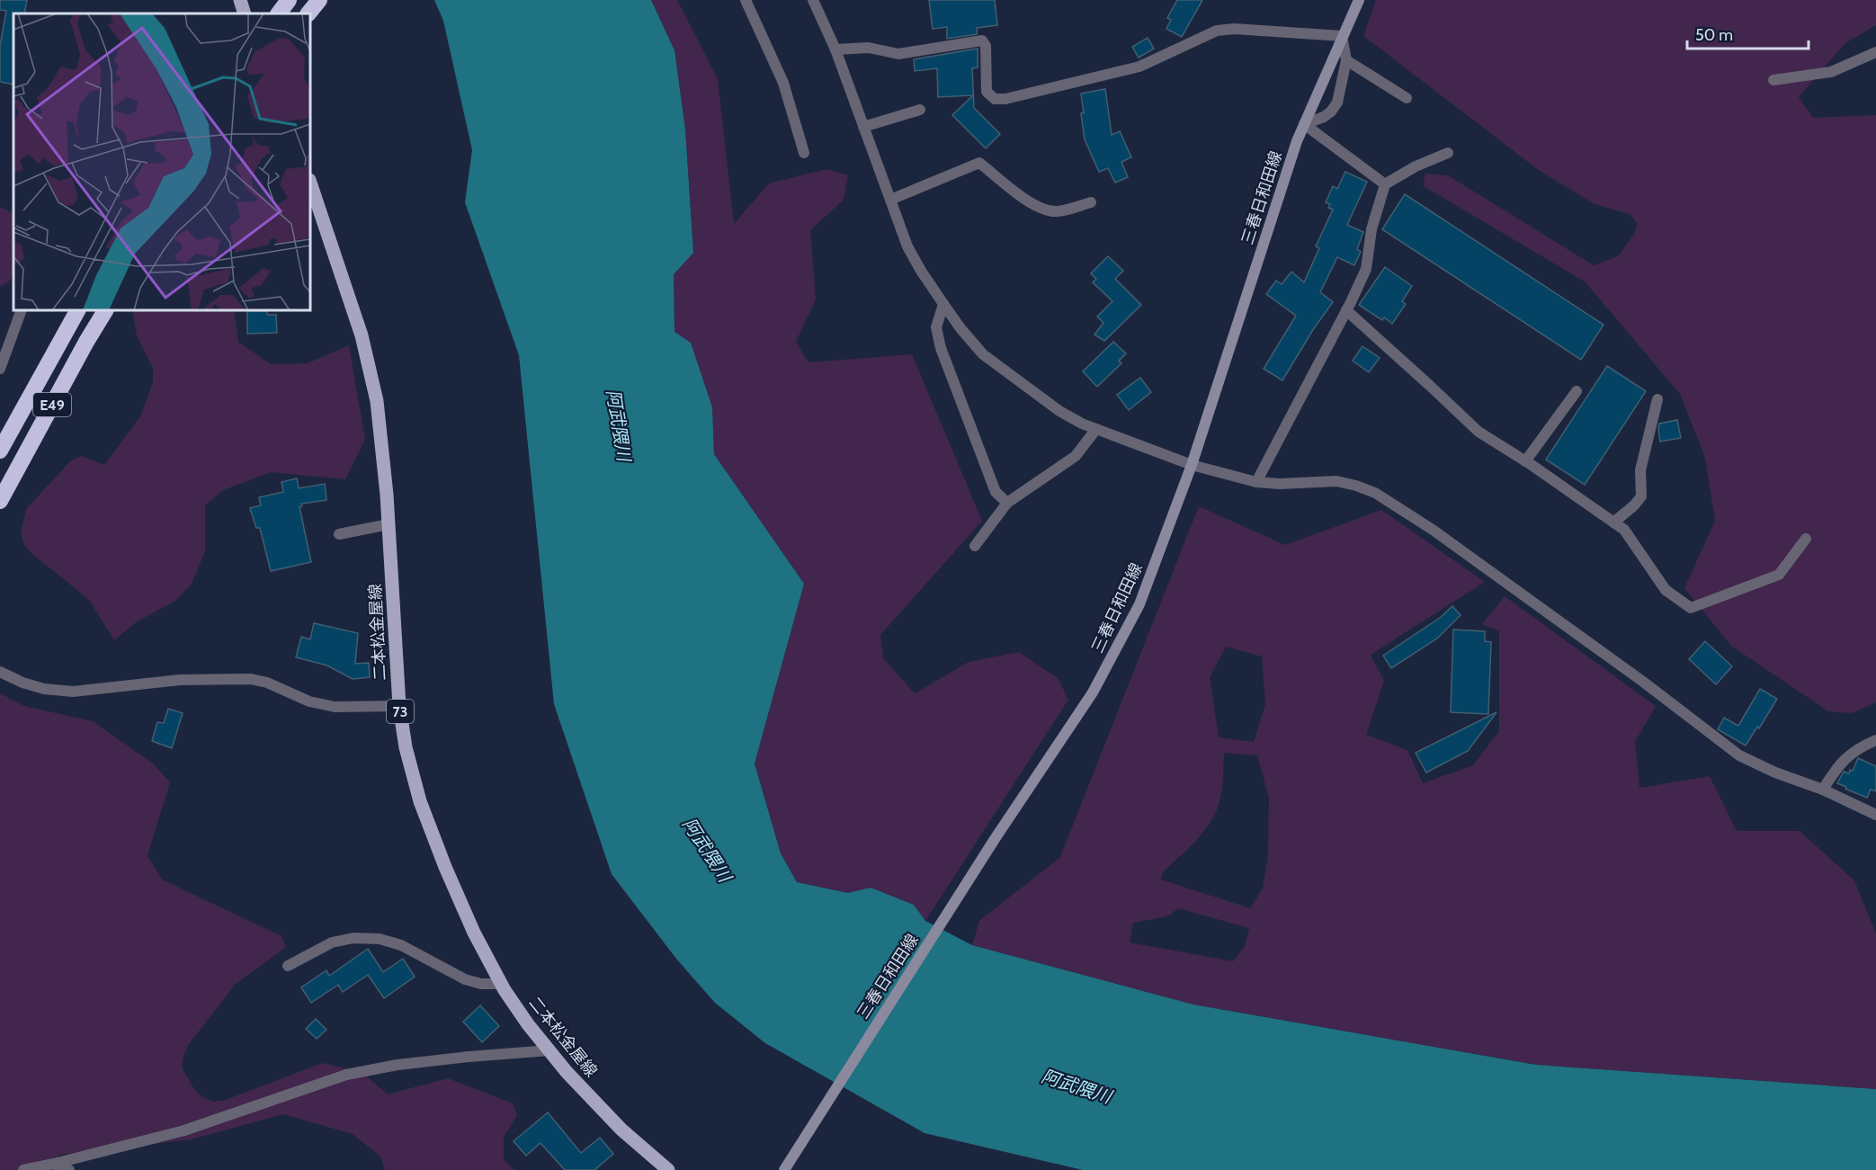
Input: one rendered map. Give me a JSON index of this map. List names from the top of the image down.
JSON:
{
  "streets": {
    "highway": ["E49"],
    "main road": ["三春日和田線", "二本松金屋線", "73"]
  },
  "water": ["阿武隈川"],
  "scale_bar": "50 m"
}
